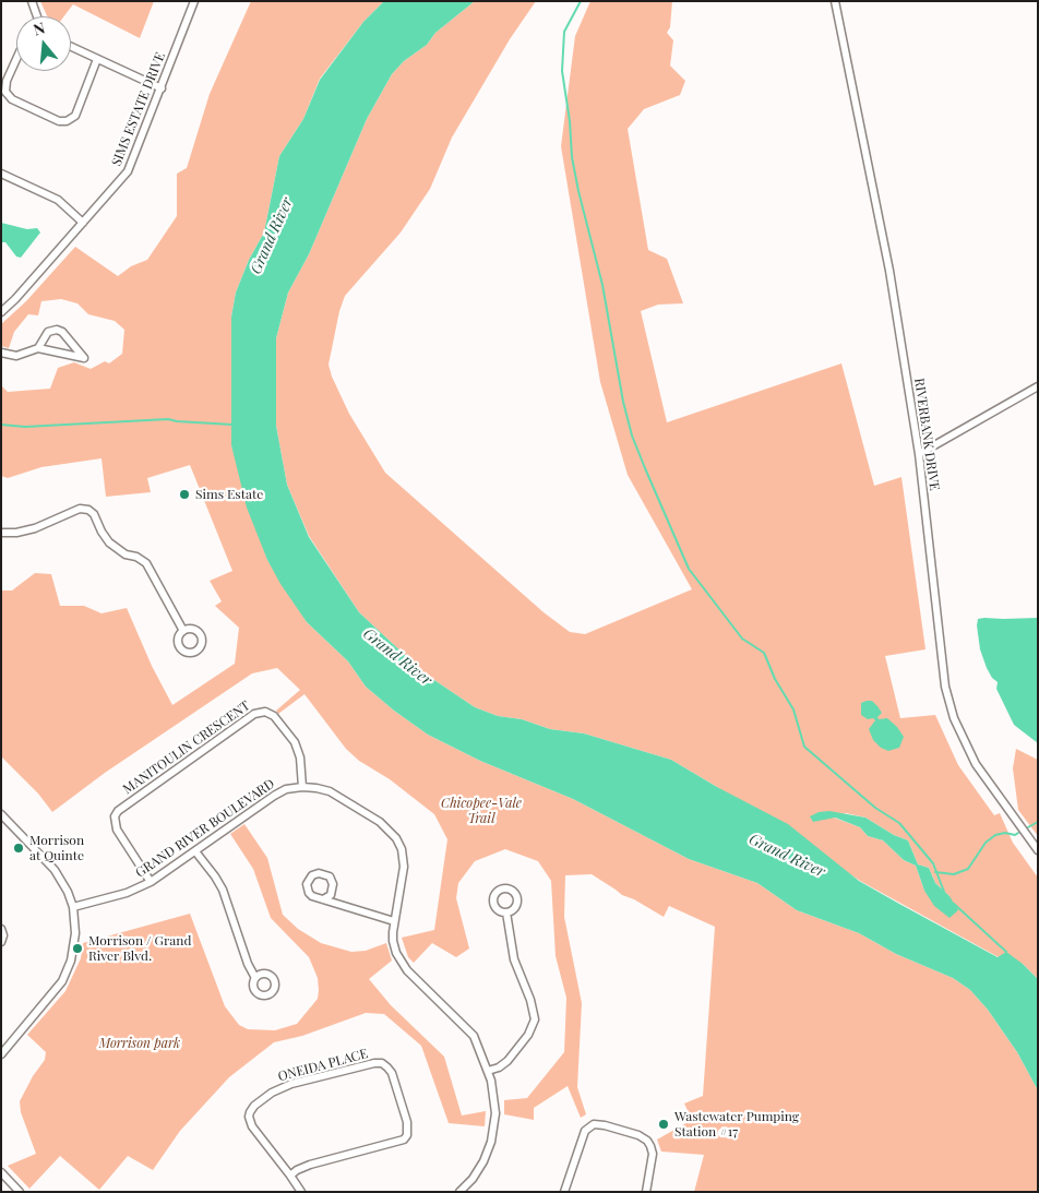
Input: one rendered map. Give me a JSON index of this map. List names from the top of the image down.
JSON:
{
  "streets": {
    "street": [
      "SIMS ESTATE DRIVE",
      "RIVERBANK DRIVE",
      "MANITOULIN CRESCENT",
      "GRAND RIVER BOULEVARD",
      "ONEIDA PLACE"
    ]
  },
  "crossings": [
    ["MANITOULIN CRESCENT", "GRAND RIVER BOULEVARD"]
  ],
  "water": ["Grand River"],
  "parks": ["Chicopee-Vale Trail", "Morrison park"],
  "places": [
    "Sims Estate",
    "Morrison at Quinte",
    "Morrison / Grand River Blvd.",
    "Wastewater Pumping Station #17"
  ],
  "north": "top"
}
